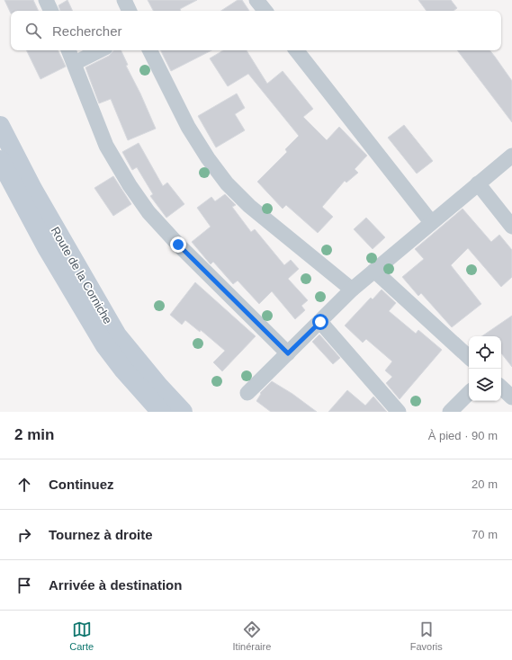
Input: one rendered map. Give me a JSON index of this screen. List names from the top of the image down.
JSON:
{
  "streets": {
    "main road": ["Route de la Corniche"]
  },
  "page": {
    "search": "Rechercher",
    "heading": ["2 min", "À pied · 90 m"],
    "list": [
      ["Continuez", "20 m"],
      ["Tournez à droite", "70 m"],
      "Arrivée à destination"
    ],
    "nav": ["Carte", "Itinéraire", "Favoris"]
  }
}
